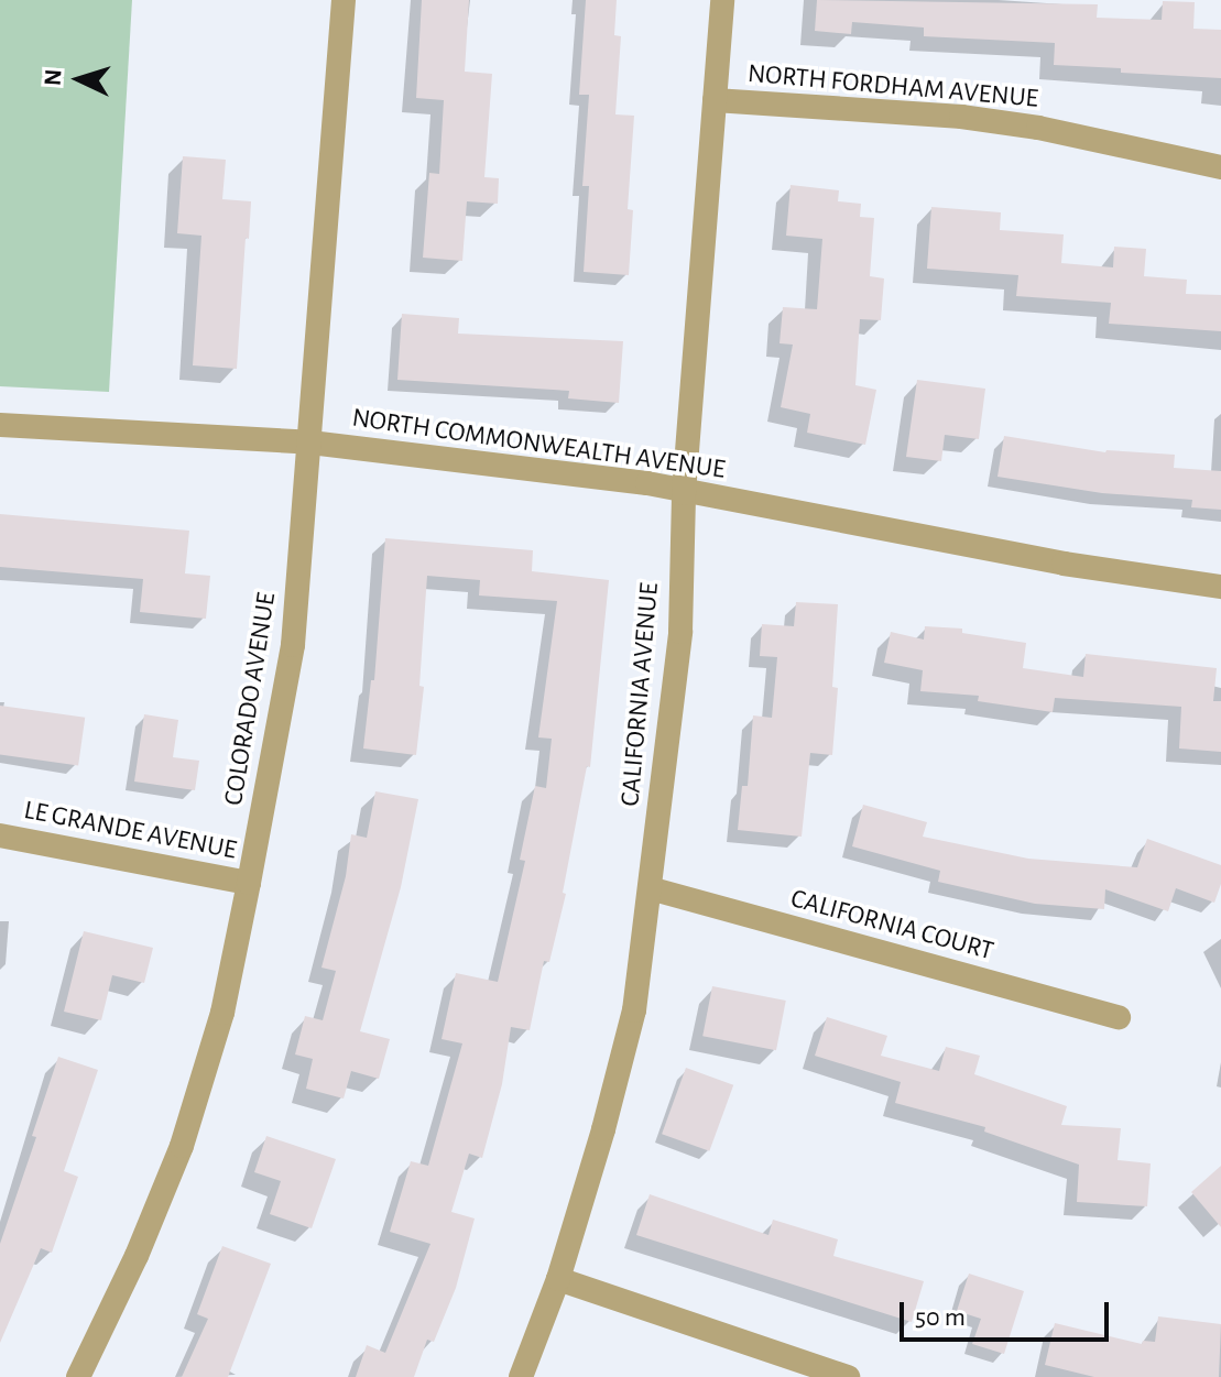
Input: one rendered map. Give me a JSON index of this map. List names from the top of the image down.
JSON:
{
  "streets": {
    "street": [
      "NORTH FORDHAM AVENUE",
      "NORTH COMMONWEALTH AVENUE",
      "CALIFORNIA AVENUE",
      "COLORADO AVENUE",
      "LE GRANDE AVENUE",
      "CALIFORNIA COURT"
    ]
  },
  "crossings": [
    ["NORTH FORDHAM AVENUE", "CALIFORNIA AVENUE"],
    ["NORTH COMMONWEALTH AVENUE", "CALIFORNIA AVENUE"],
    ["NORTH COMMONWEALTH AVENUE", "COLORADO AVENUE"],
    ["CALIFORNIA AVENUE", "CALIFORNIA COURT"],
    ["COLORADO AVENUE", "LE GRANDE AVENUE"]
  ],
  "scale_bar": "50 m",
  "north": "left"
}
